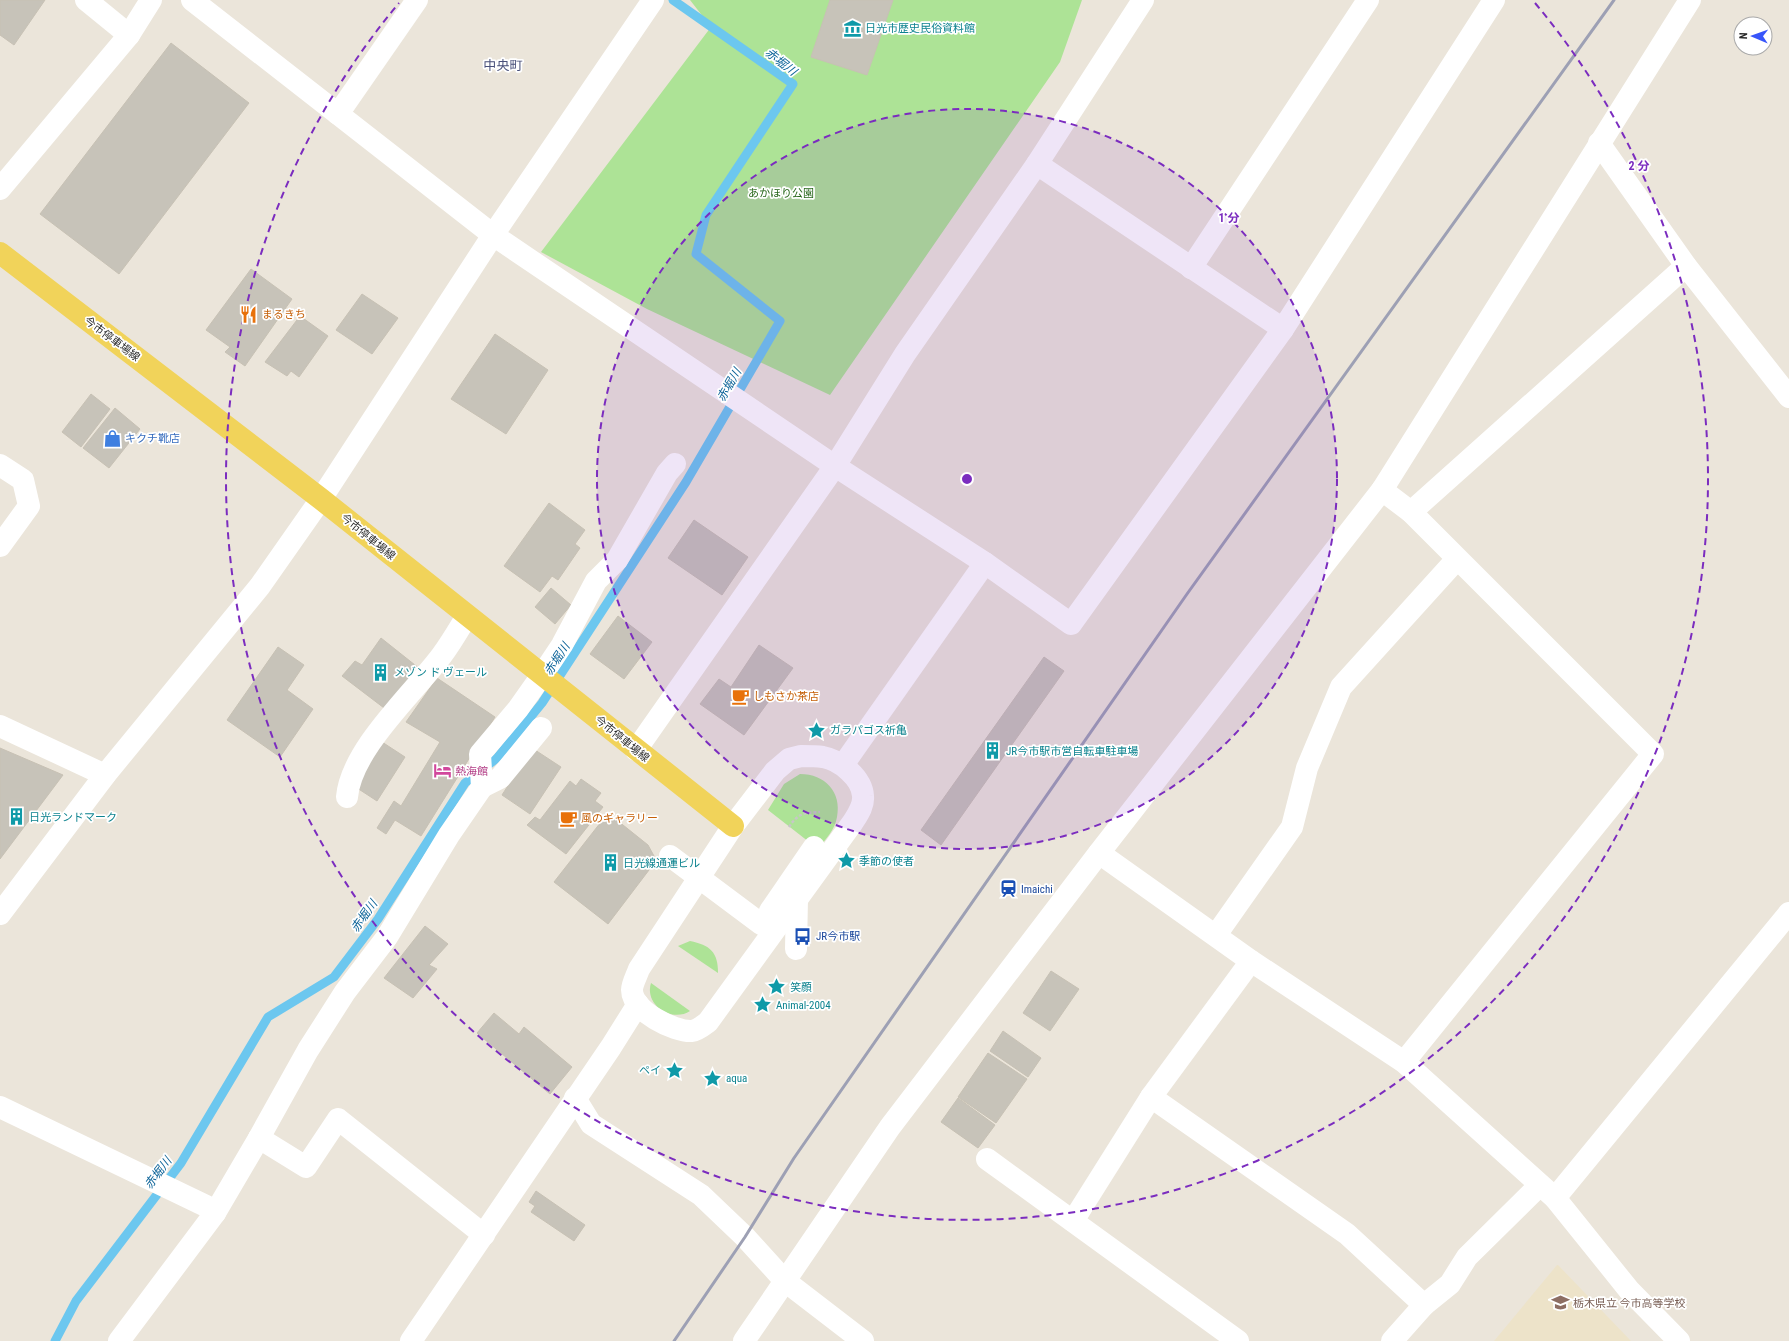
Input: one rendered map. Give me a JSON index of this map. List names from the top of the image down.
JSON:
{
  "streets": {
    "main road": ["今市停車場線"]
  },
  "districts": ["中央町"],
  "water": ["赤堀川"],
  "parks": ["あかほり公園"],
  "places": {
    "museum": ["日光市歴史民俗資料館"],
    "restaurant": ["まるきち"],
    "shop": ["キクチ靴店"],
    "building": [
      "メゾン ド ヴェール",
      "JR今市駅市営自転車駐車場",
      "日光ランドマーク",
      "日光線通運ビル"
    ],
    "cafe": ["しもさか茶店", "風のギャラリー"],
    "place": [
      "ガラパゴス祈亀",
      "季節の使者",
      "笑顔",
      "Animal-2004",
      "ペイ",
      "aqua"
    ],
    "hotel": ["熱海館"],
    "station": ["Imaichi"],
    "bus stop": ["JR今市駅"],
    "school or university": ["栃木県立 今市高等学校"]
  },
  "north": "left",
  "rings": ["2 分", "1 分"]
}
